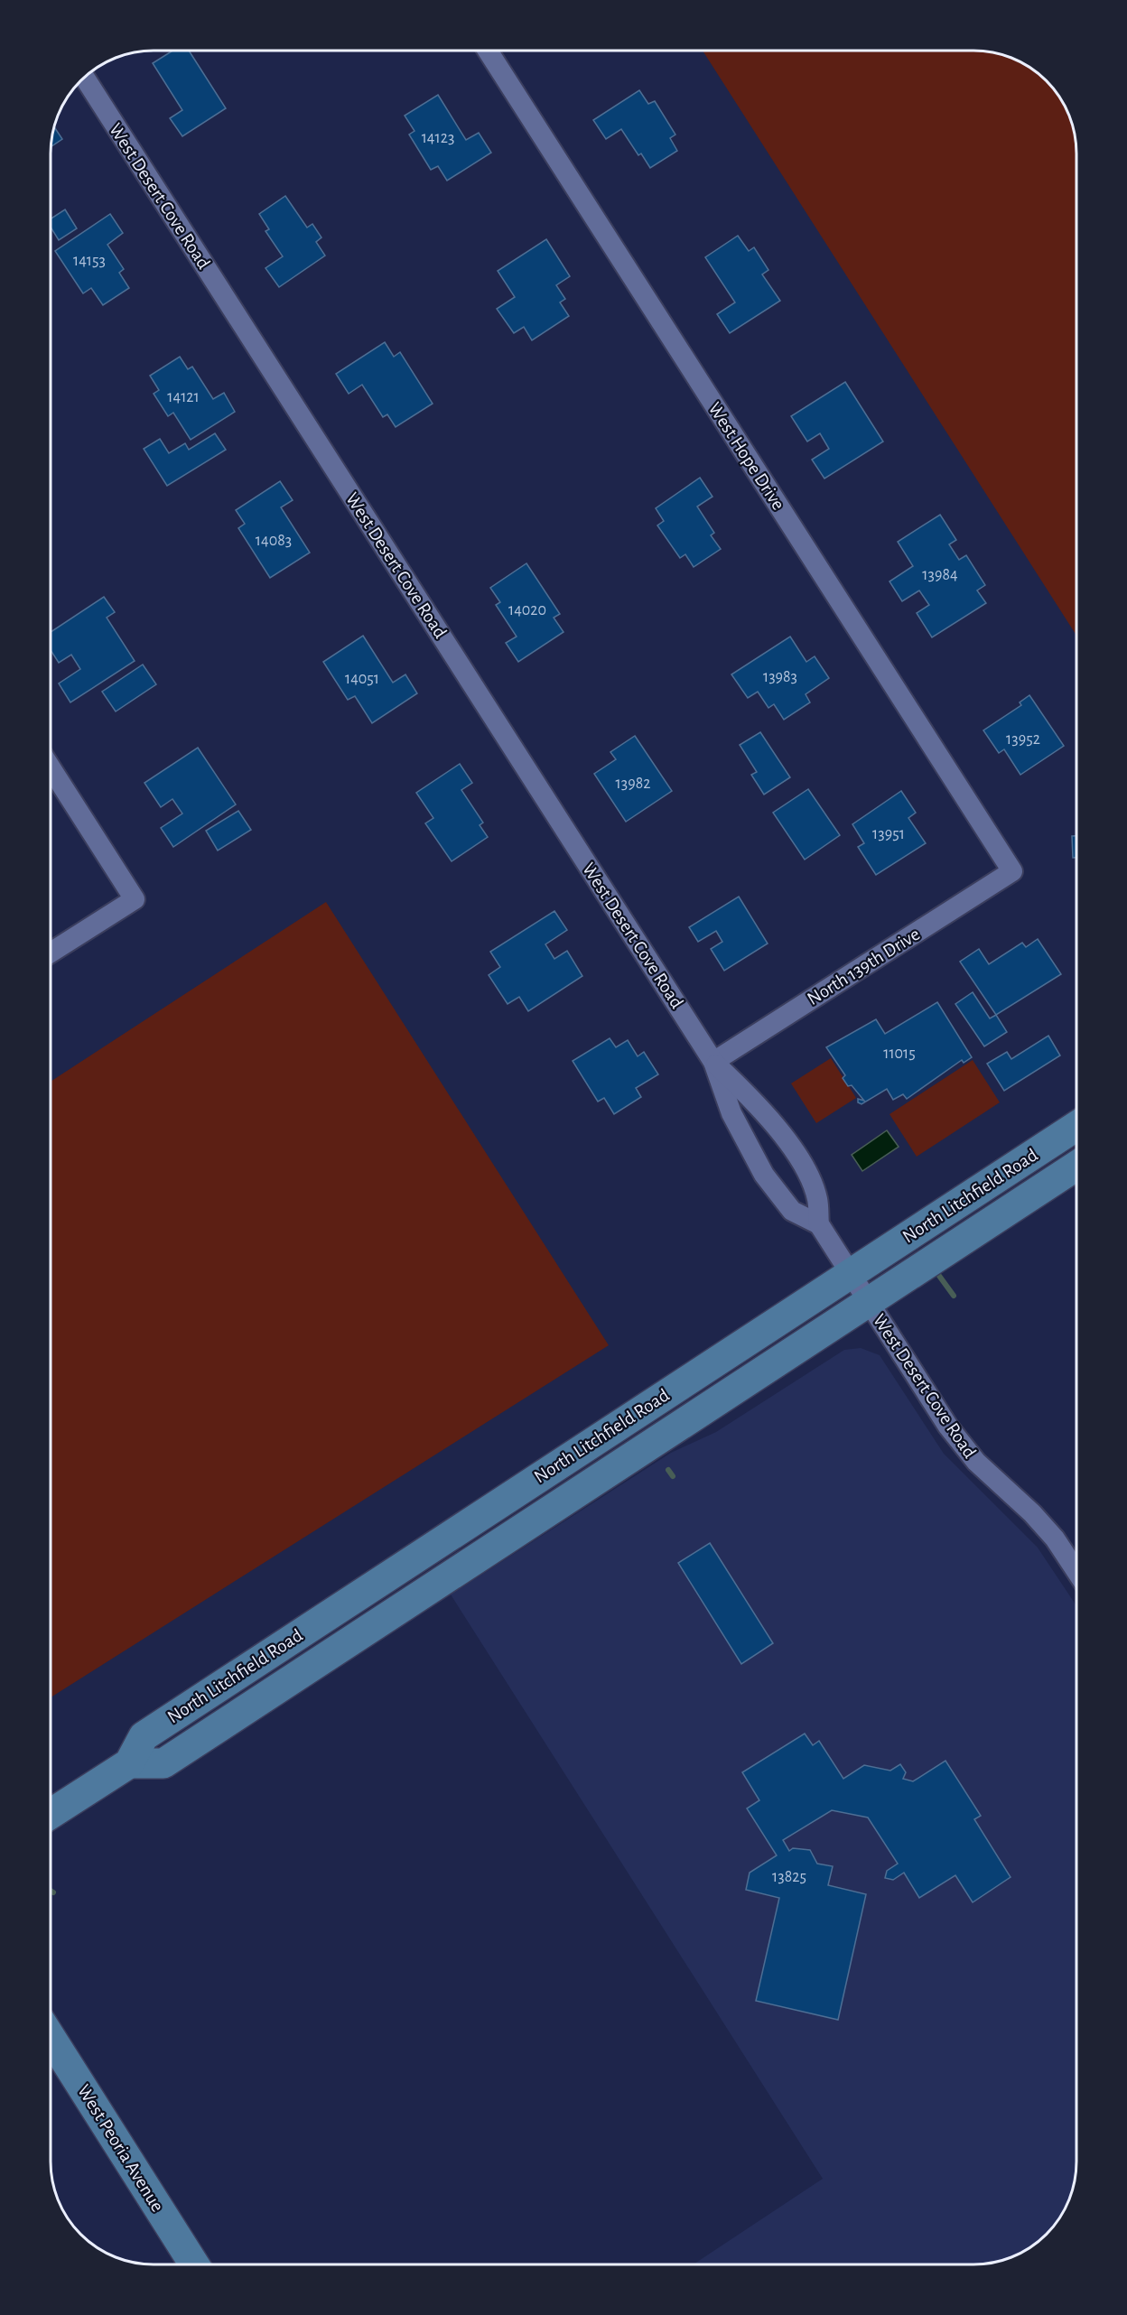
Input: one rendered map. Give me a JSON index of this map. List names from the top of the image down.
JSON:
{
  "streets": {
    "main road": ["North Litchfield Road", "West Peoria Avenue"],
    "street": ["West Desert Cove Road", "West Hope Drive", "North 139th Drive"]
  },
  "crossings": [
    ["West Desert Cove Road", "North 139th Drive"],
    ["West Desert Cove Road", "North Litchfield Road"],
    ["West Hope Drive", "North 139th Drive"]
  ],
  "house_numbers": [
    "14123",
    "14153",
    "14121",
    "14083",
    "13984",
    "14020",
    "13983",
    "14051",
    "13952",
    "13982",
    "13951",
    "11015",
    "13825"
  ]
}
